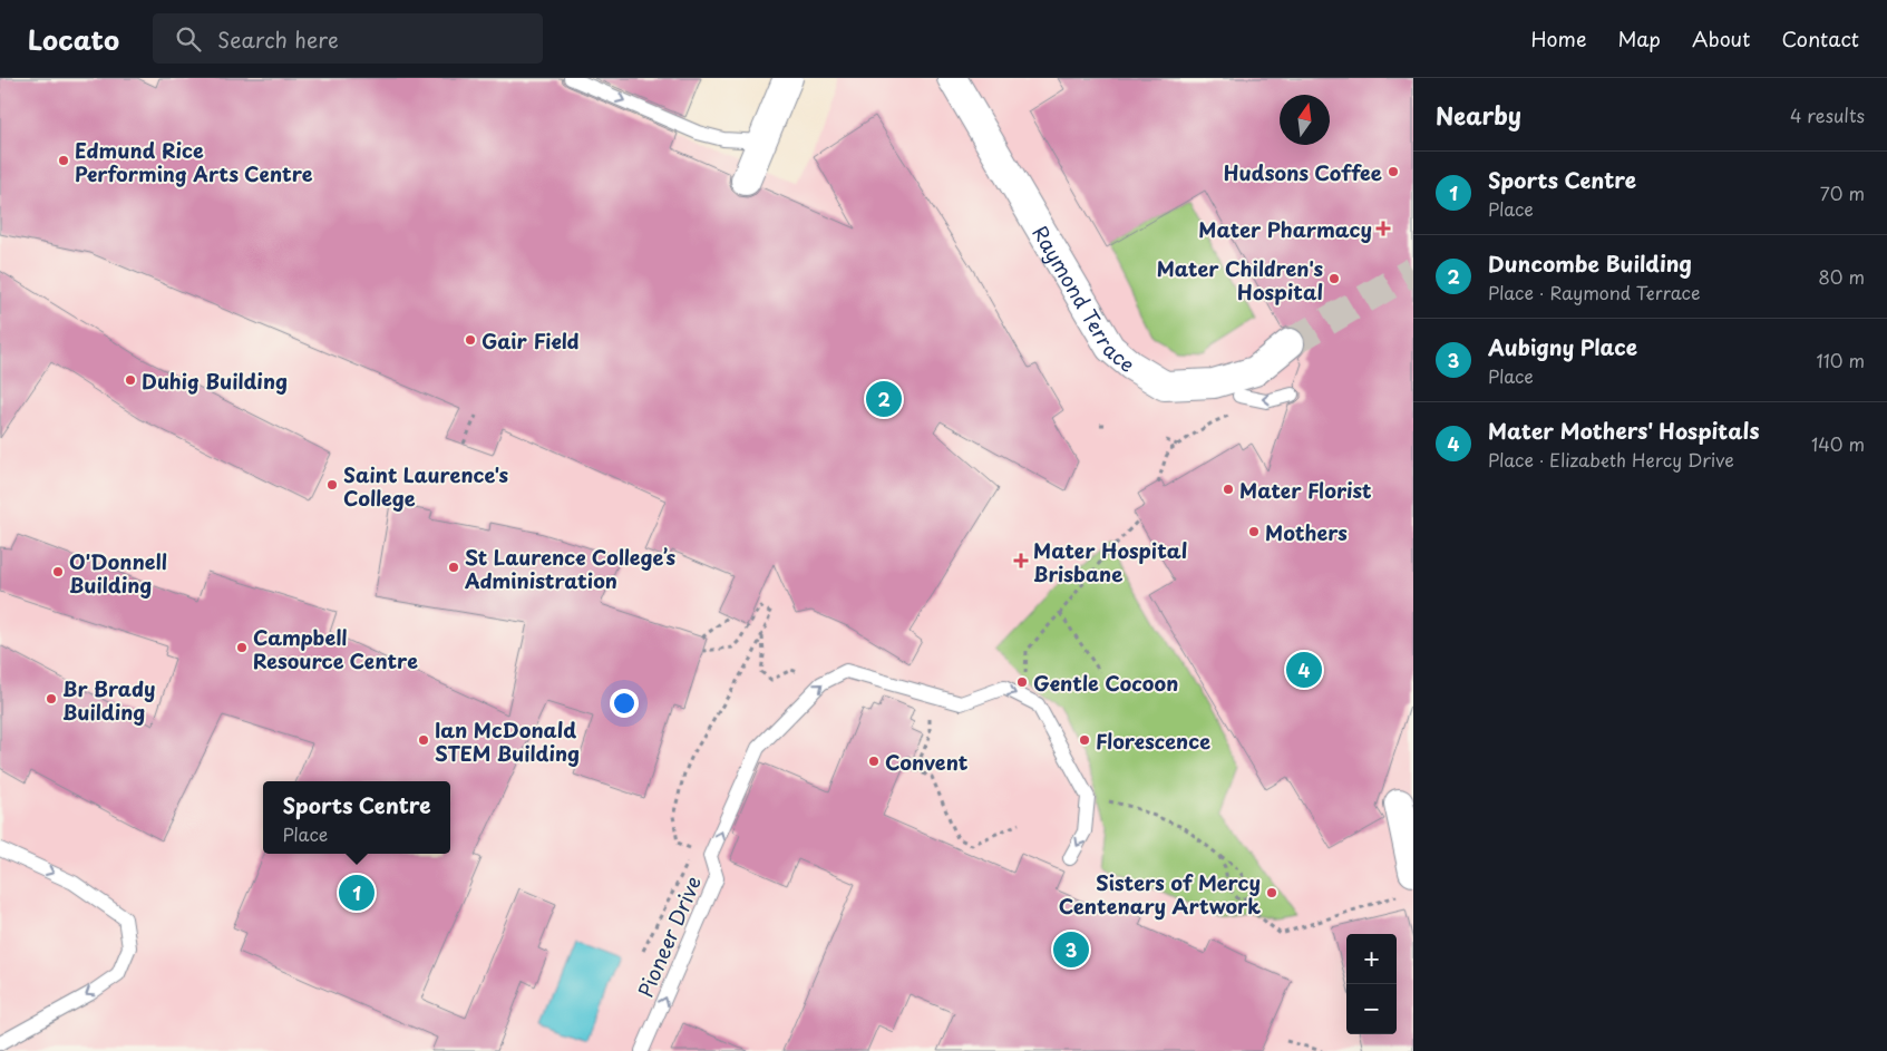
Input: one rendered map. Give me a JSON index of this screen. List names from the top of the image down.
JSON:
{
  "streets": {
    "street": ["Raymond Terrace"],
    "lane": ["Pioneer Drive"]
  },
  "places": {
    "other": [
      "Edmund Rice Performing Arts Centre",
      "Hudsons Coffee",
      "Mater Children's Hospital",
      "Gair Field",
      "Duhig Building",
      "Saint Laurence's College",
      "Mater Florist",
      "Mothers",
      "St Laurence College’s Administration",
      "O'Donnell Building",
      "Campbell Resource Centre",
      "Gentle Cocoon",
      "Br Brady Building",
      "Ian McDonald STEM Building",
      "Florescence",
      "Convent",
      "Sisters of Mercy Centenary Artwork"
    ],
    "health": ["Mater Pharmacy", "Mater Hospital Brisbane"]
  },
  "north": "top",
  "page": {
    "header": "Locato",
    "search": "Search here",
    "nav": [
      "Home",
      "Map",
      "About",
      "Contact"
    ],
    "heading": ["Nearby", "4 results"],
    "list": [
      {
        "mark": "1",
        "name": "Sports Centre",
        "note": "Place",
        "value": "70 m"
      },
      {
        "mark": "2",
        "name": "Duncombe Building",
        "note": "Place · Raymond Terrace",
        "value": "80 m"
      },
      {
        "mark": "3",
        "name": "Aubigny Place",
        "note": "Place",
        "value": "110 m"
      },
      {
        "mark": "4",
        "name": "Mater Mothers' Hospitals",
        "note": "Place · Elizabeth Hercy Drive",
        "value": "140 m"
      }
    ],
    "pins": [
      "2",
      "4",
      "1",
      "3"
    ],
    "popup": ["Sports Centre", "Place"],
    "map_buttons": ["+", "−"]
  }
}
